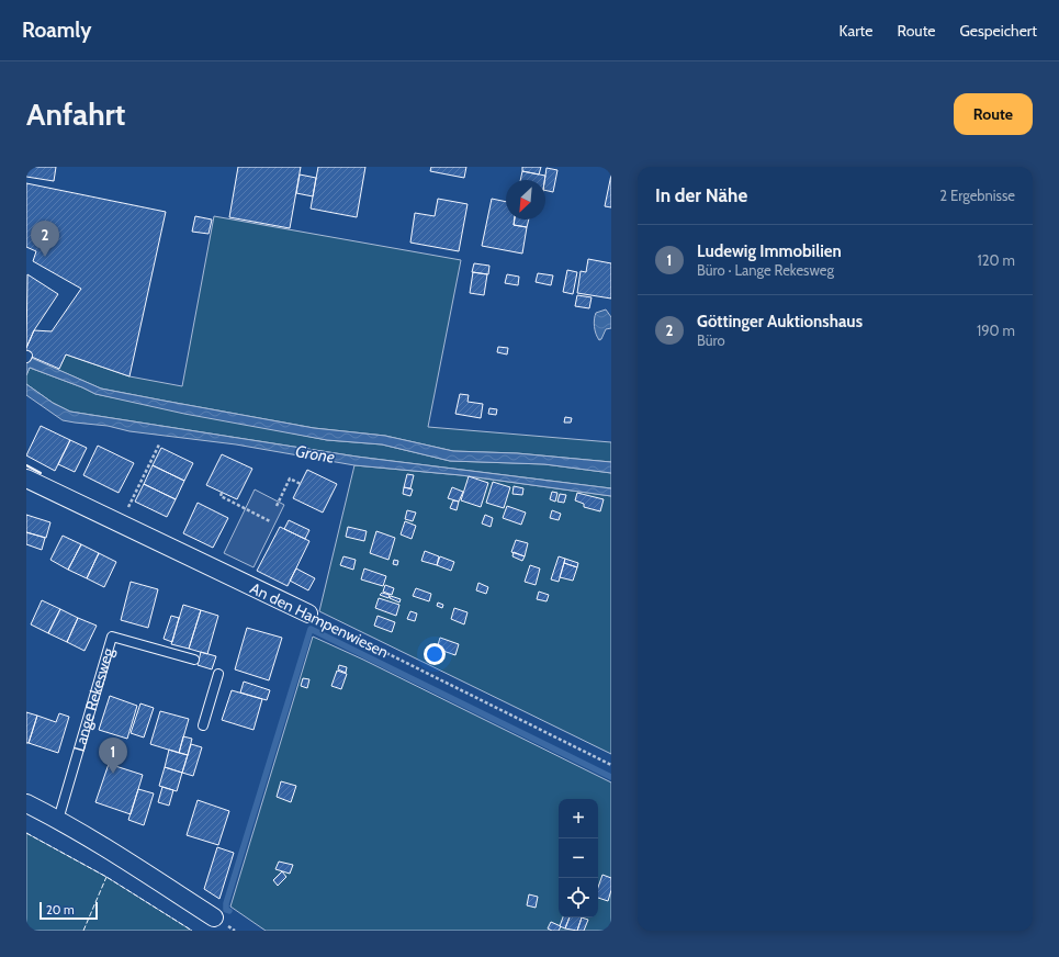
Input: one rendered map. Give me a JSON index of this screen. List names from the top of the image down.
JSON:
{
  "streets": {
    "street": ["An den Hampenwiesen"],
    "lane": ["Lange Rekesweg"]
  },
  "water": ["Grone"],
  "scale_bar": "20 m",
  "north": "bottom left",
  "page": {
    "header": "Roamly",
    "nav": ["Karte", "Route", "Gespeichert"],
    "buttons": "Route",
    "title": "Anfahrt",
    "heading": ["In der Nähe", "2 Ergebnisse"],
    "pins": ["2", "1"],
    "list": [
      {
        "mark": "1",
        "name": "Ludewig Immobilien",
        "note": "Büro · Lange Rekesweg",
        "value": "120 m"
      },
      {
        "mark": "2",
        "name": "Göttinger Auktionshaus",
        "note": "Büro",
        "value": "190 m"
      }
    ],
    "map_buttons": ["+", "−"],
    "scale": "20 m"
  }
}
